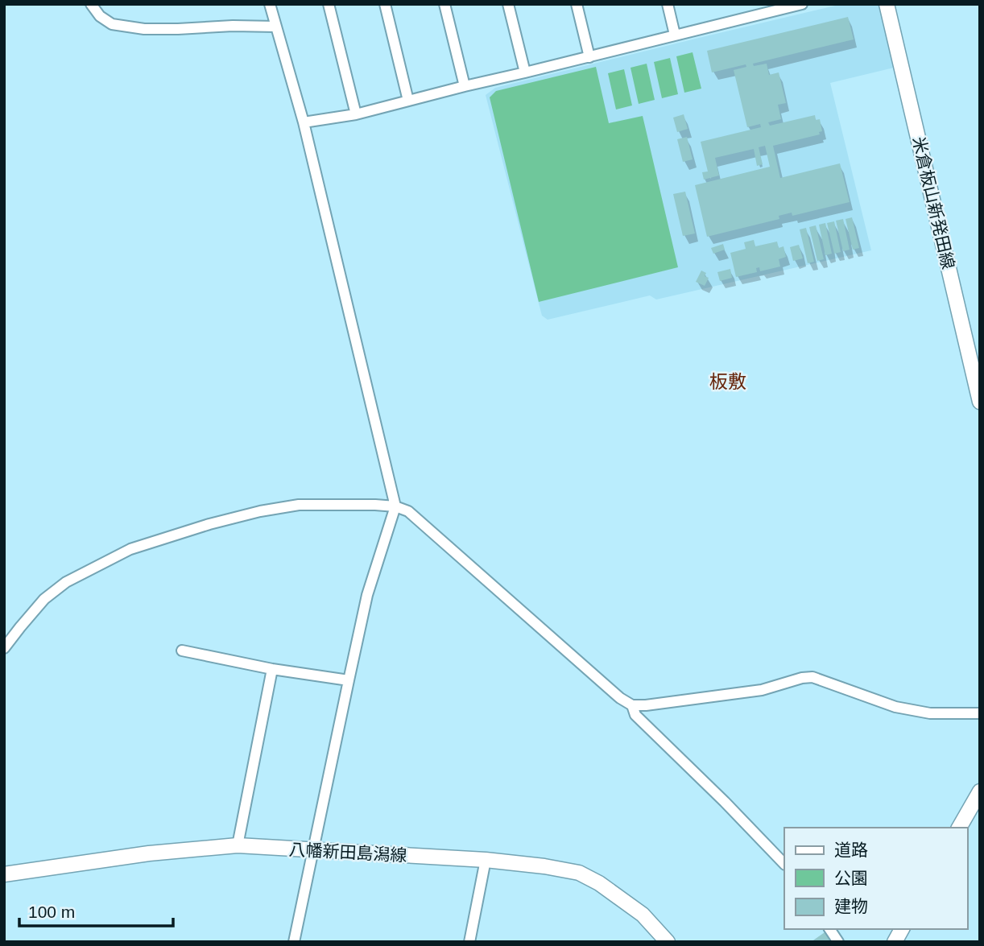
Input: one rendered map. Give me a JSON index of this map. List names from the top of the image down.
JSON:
{
  "streets": {
    "main road": ["米倉板山新発田線", "八幡新田島潟線"]
  },
  "districts": ["板敷"],
  "legend": ["道路", "公園", "建物"],
  "scale_bar": "100 m"
}
